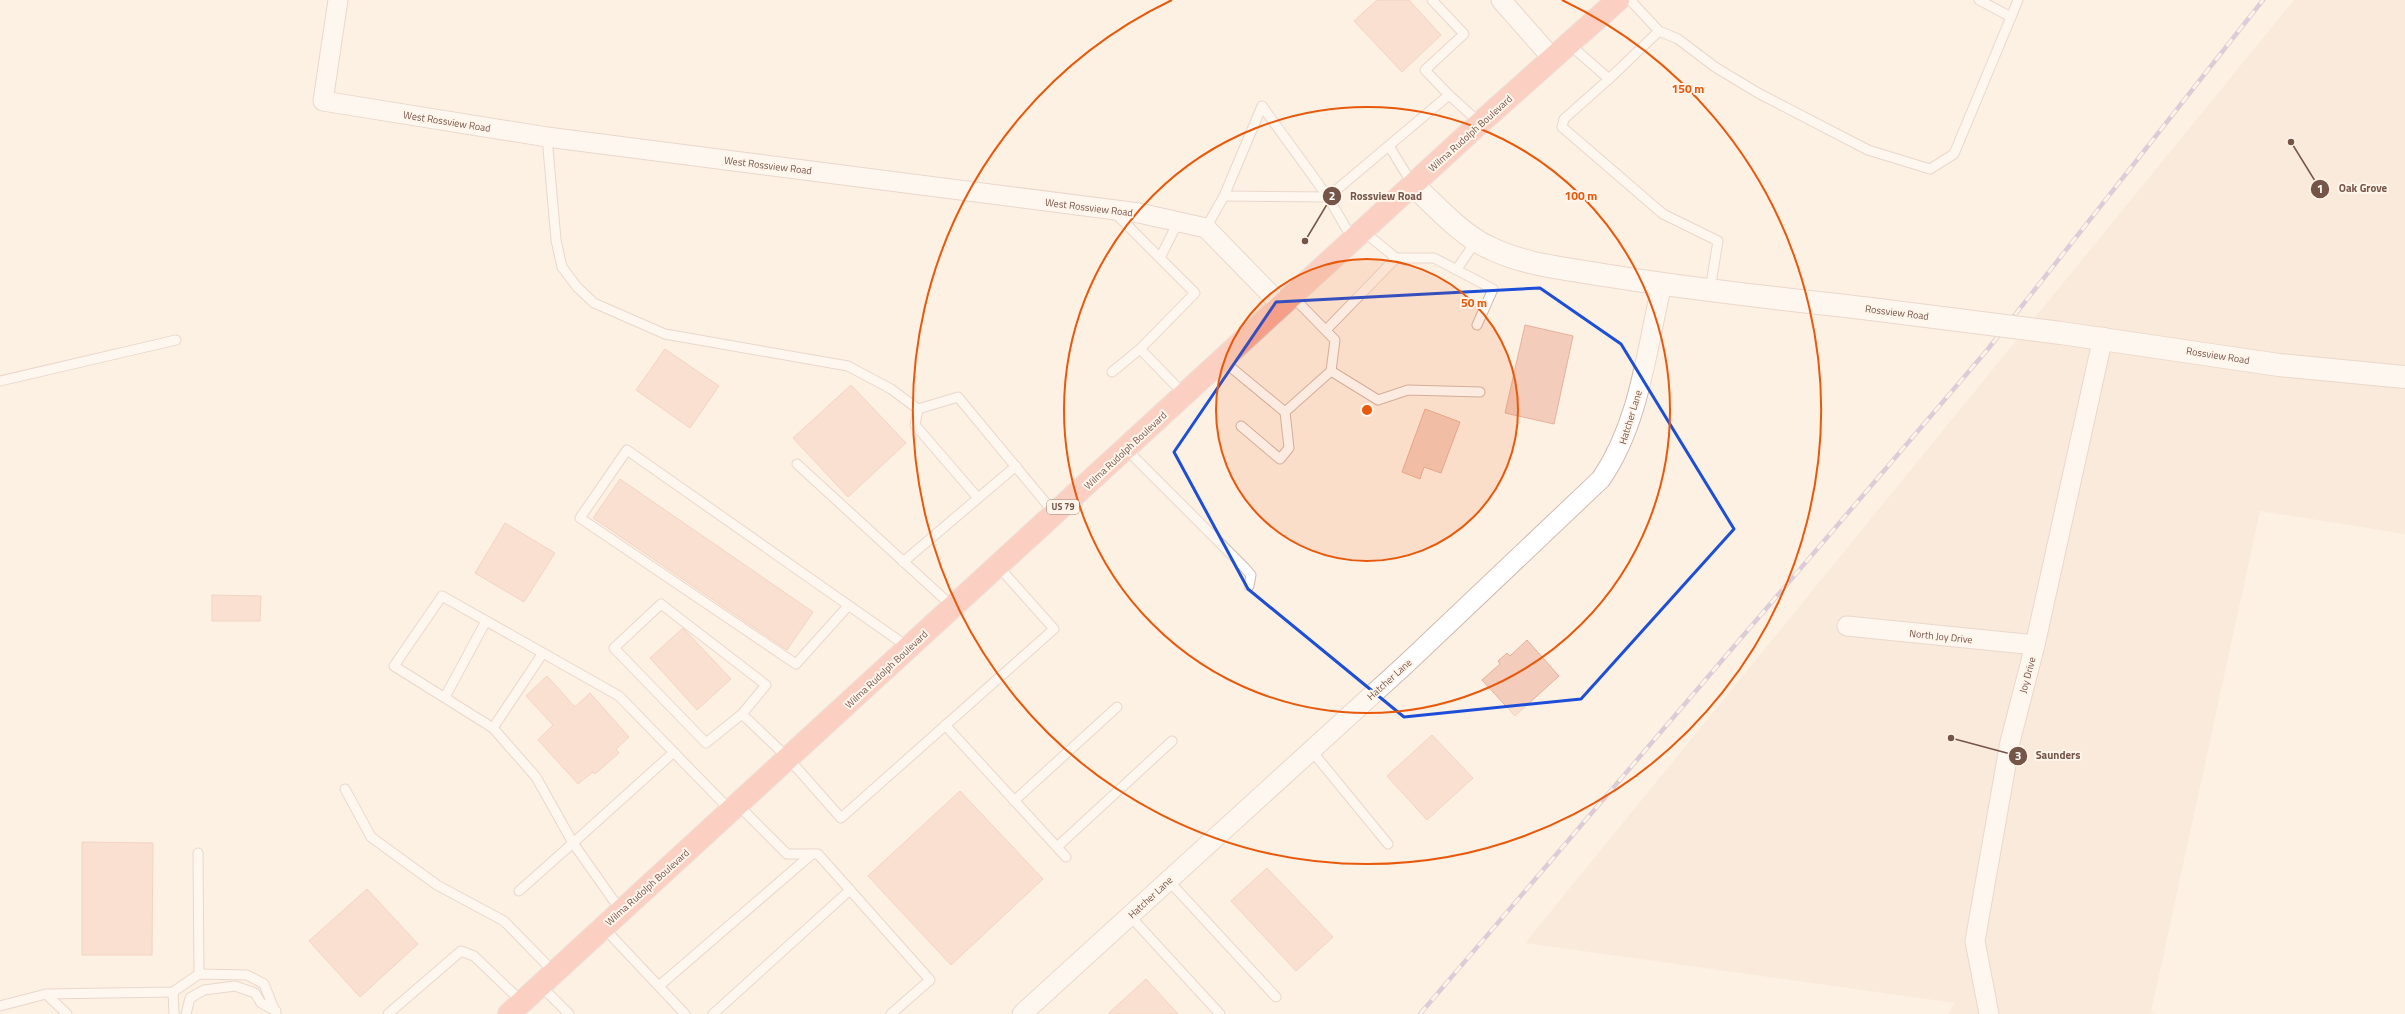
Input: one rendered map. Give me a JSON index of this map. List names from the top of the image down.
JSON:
{
  "streets": {
    "highway": ["Wilma Rudolph Boulevard", "US 79"],
    "street": [
      "West Rossview Road",
      "Rossview Road",
      "Hatcher Lane",
      "North Joy Drive",
      "Joy Drive"
    ]
  },
  "crossings": [
    ["Wilma Rudolph Boulevard", "Rossview Road"],
    ["Rossview Road", "Hatcher Lane"],
    ["Rossview Road", "Joy Drive"],
    ["North Joy Drive", "Joy Drive"]
  ],
  "places": ["Oak Grove", "Rossview Road", "Saunders"],
  "rings": ["150 m", "100 m", "50 m"]
}
